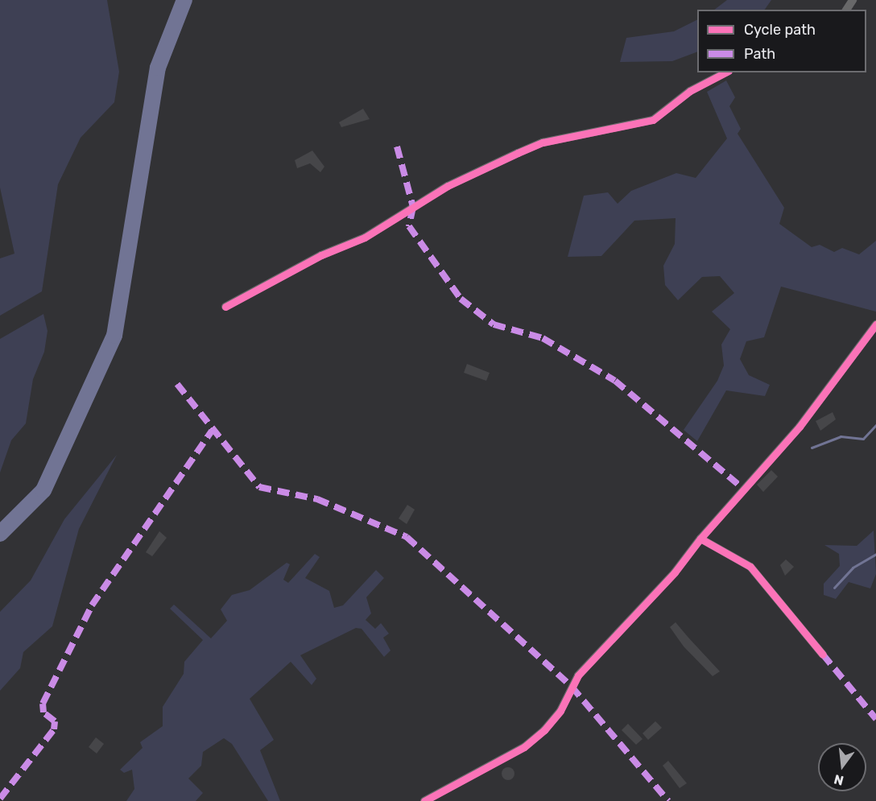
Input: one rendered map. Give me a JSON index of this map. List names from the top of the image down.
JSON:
{
  "legend": ["Cycle path", "Path"],
  "north": "bottom"
}
